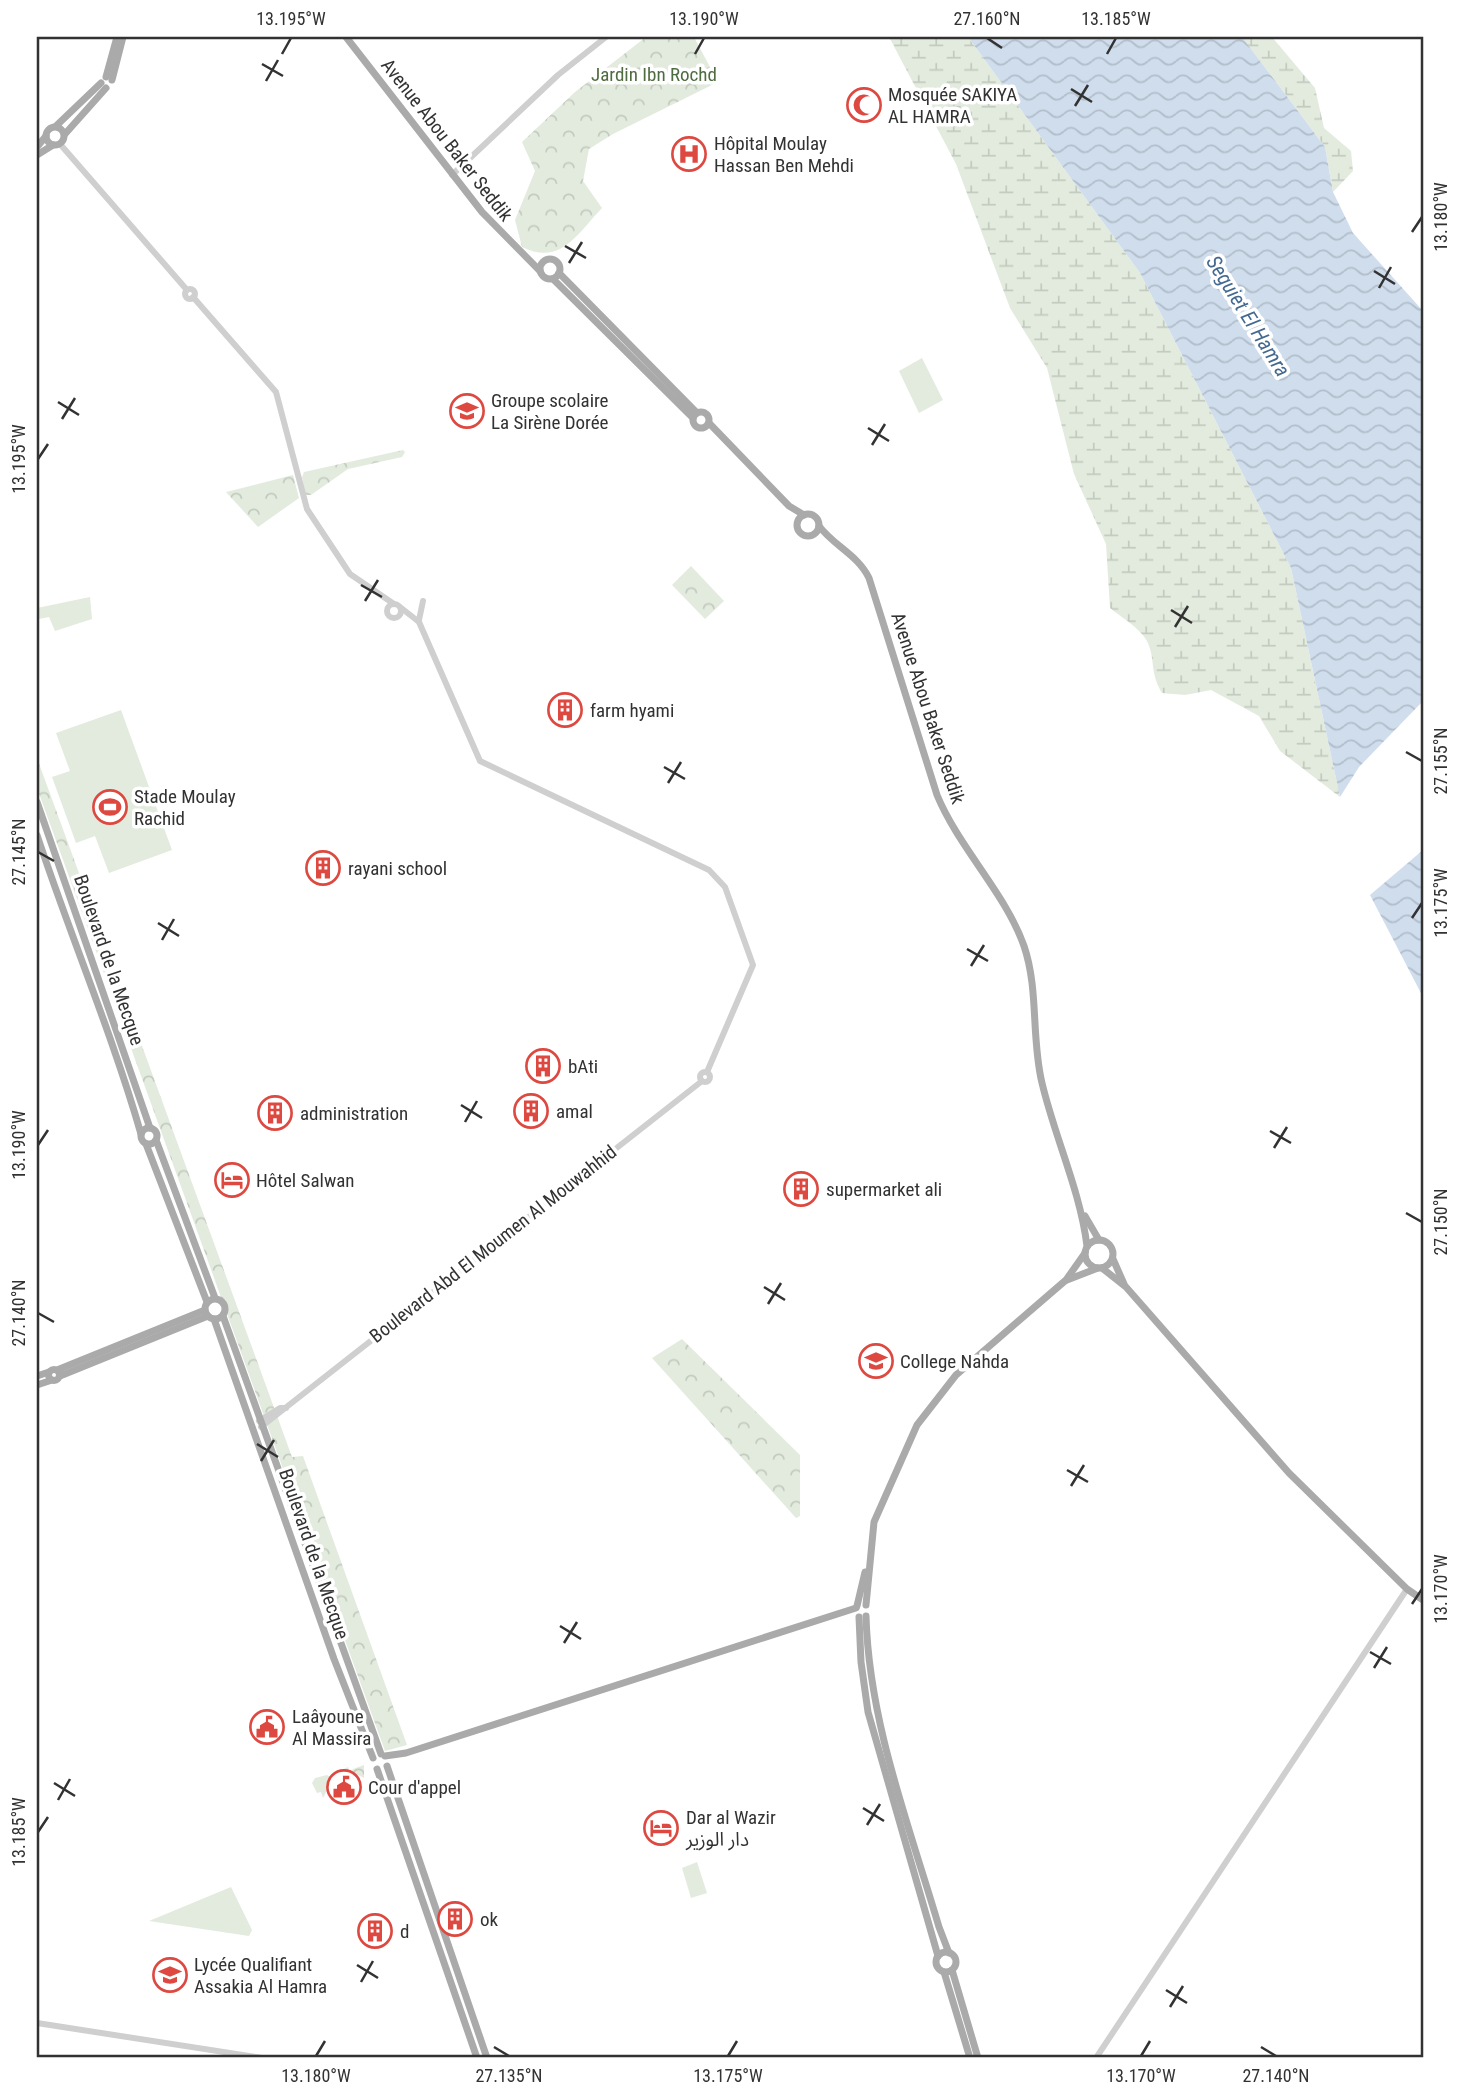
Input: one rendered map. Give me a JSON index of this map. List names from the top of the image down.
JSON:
{
  "streets": {
    "main road": ["Avenue Abou Baker Seddik", "Boulevard de la Mecque"],
    "street": ["Boulevard Abd El Moumen Al Mouwahhid"]
  },
  "crossings": [
    ["Boulevard de la Mecque", "Boulevard Abd El Moumen Al Mouwahhid"]
  ],
  "water": ["Seguiet El Hamra"],
  "parks": ["Jardin Ibn Rochd"],
  "places": {
    "mosque": ["Mosquée SAKIYA AL HAMRA"],
    "hospital": ["Hôpital Moulay Hassan Ben Mehdi"],
    "school or university": ["Groupe scolaire La Sirène Dorée", "College Nahda", "Lycée Qualifiant Assakia Al Hamra"],
    "building": [
      "farm hyami",
      "rayani school",
      "bAti",
      "amal",
      "administration",
      "supermarket ali",
      "ok",
      "d"
    ],
    "sports": ["Stade Moulay Rachid"],
    "hotel": ["Hôtel Salwan", "Dar al Wazir دار الوزير"],
    "public building": ["Laâyoune Al Massira", "Cour d'appel"]
  },
  "coordinates": [
    "13.195°W",
    "13.190°W",
    "27.160°N",
    "13.185°W",
    "13.180°W",
    "27.155°N",
    "27.145°N",
    "13.175°W",
    "27.150°N",
    "27.140°N",
    "13.170°W",
    "27.135°N"
  ]
}
